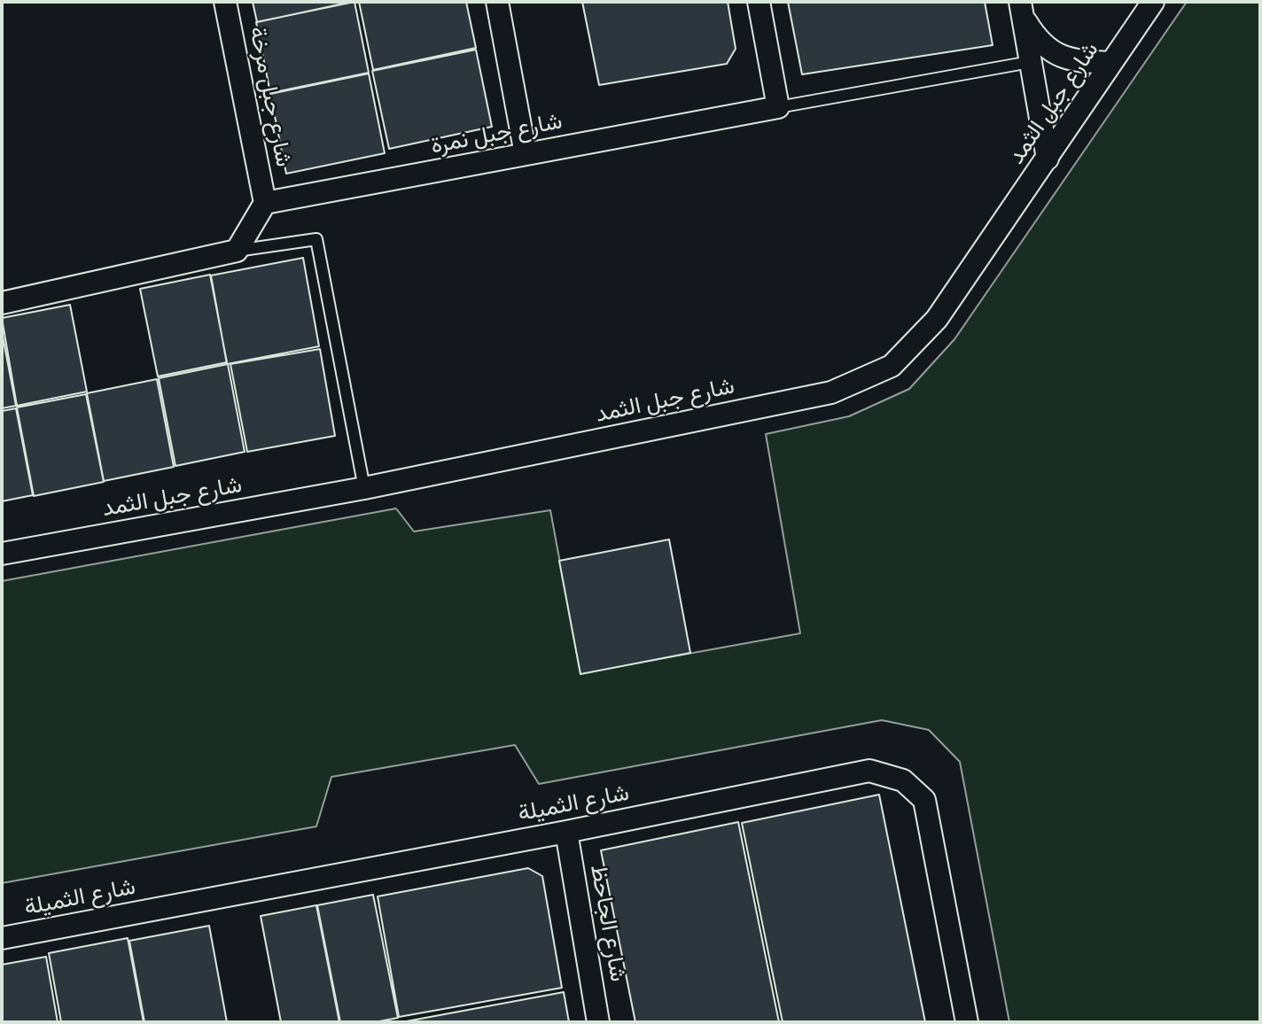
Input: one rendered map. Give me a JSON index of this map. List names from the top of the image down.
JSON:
{
  "streets": {
    "street": [
      "شارع جبل مرخة",
      "شارع جبل الثمد",
      "شارع جبل نمرة",
      "شارع الثميلة",
      "شارع الجاحظ"
    ]
  },
  "crossings": [
    ["شارع جبل مرخة", "شارع جبل نمرة"],
    ["شارع الثميلة", "شارع الجاحظ"]
  ]
}
